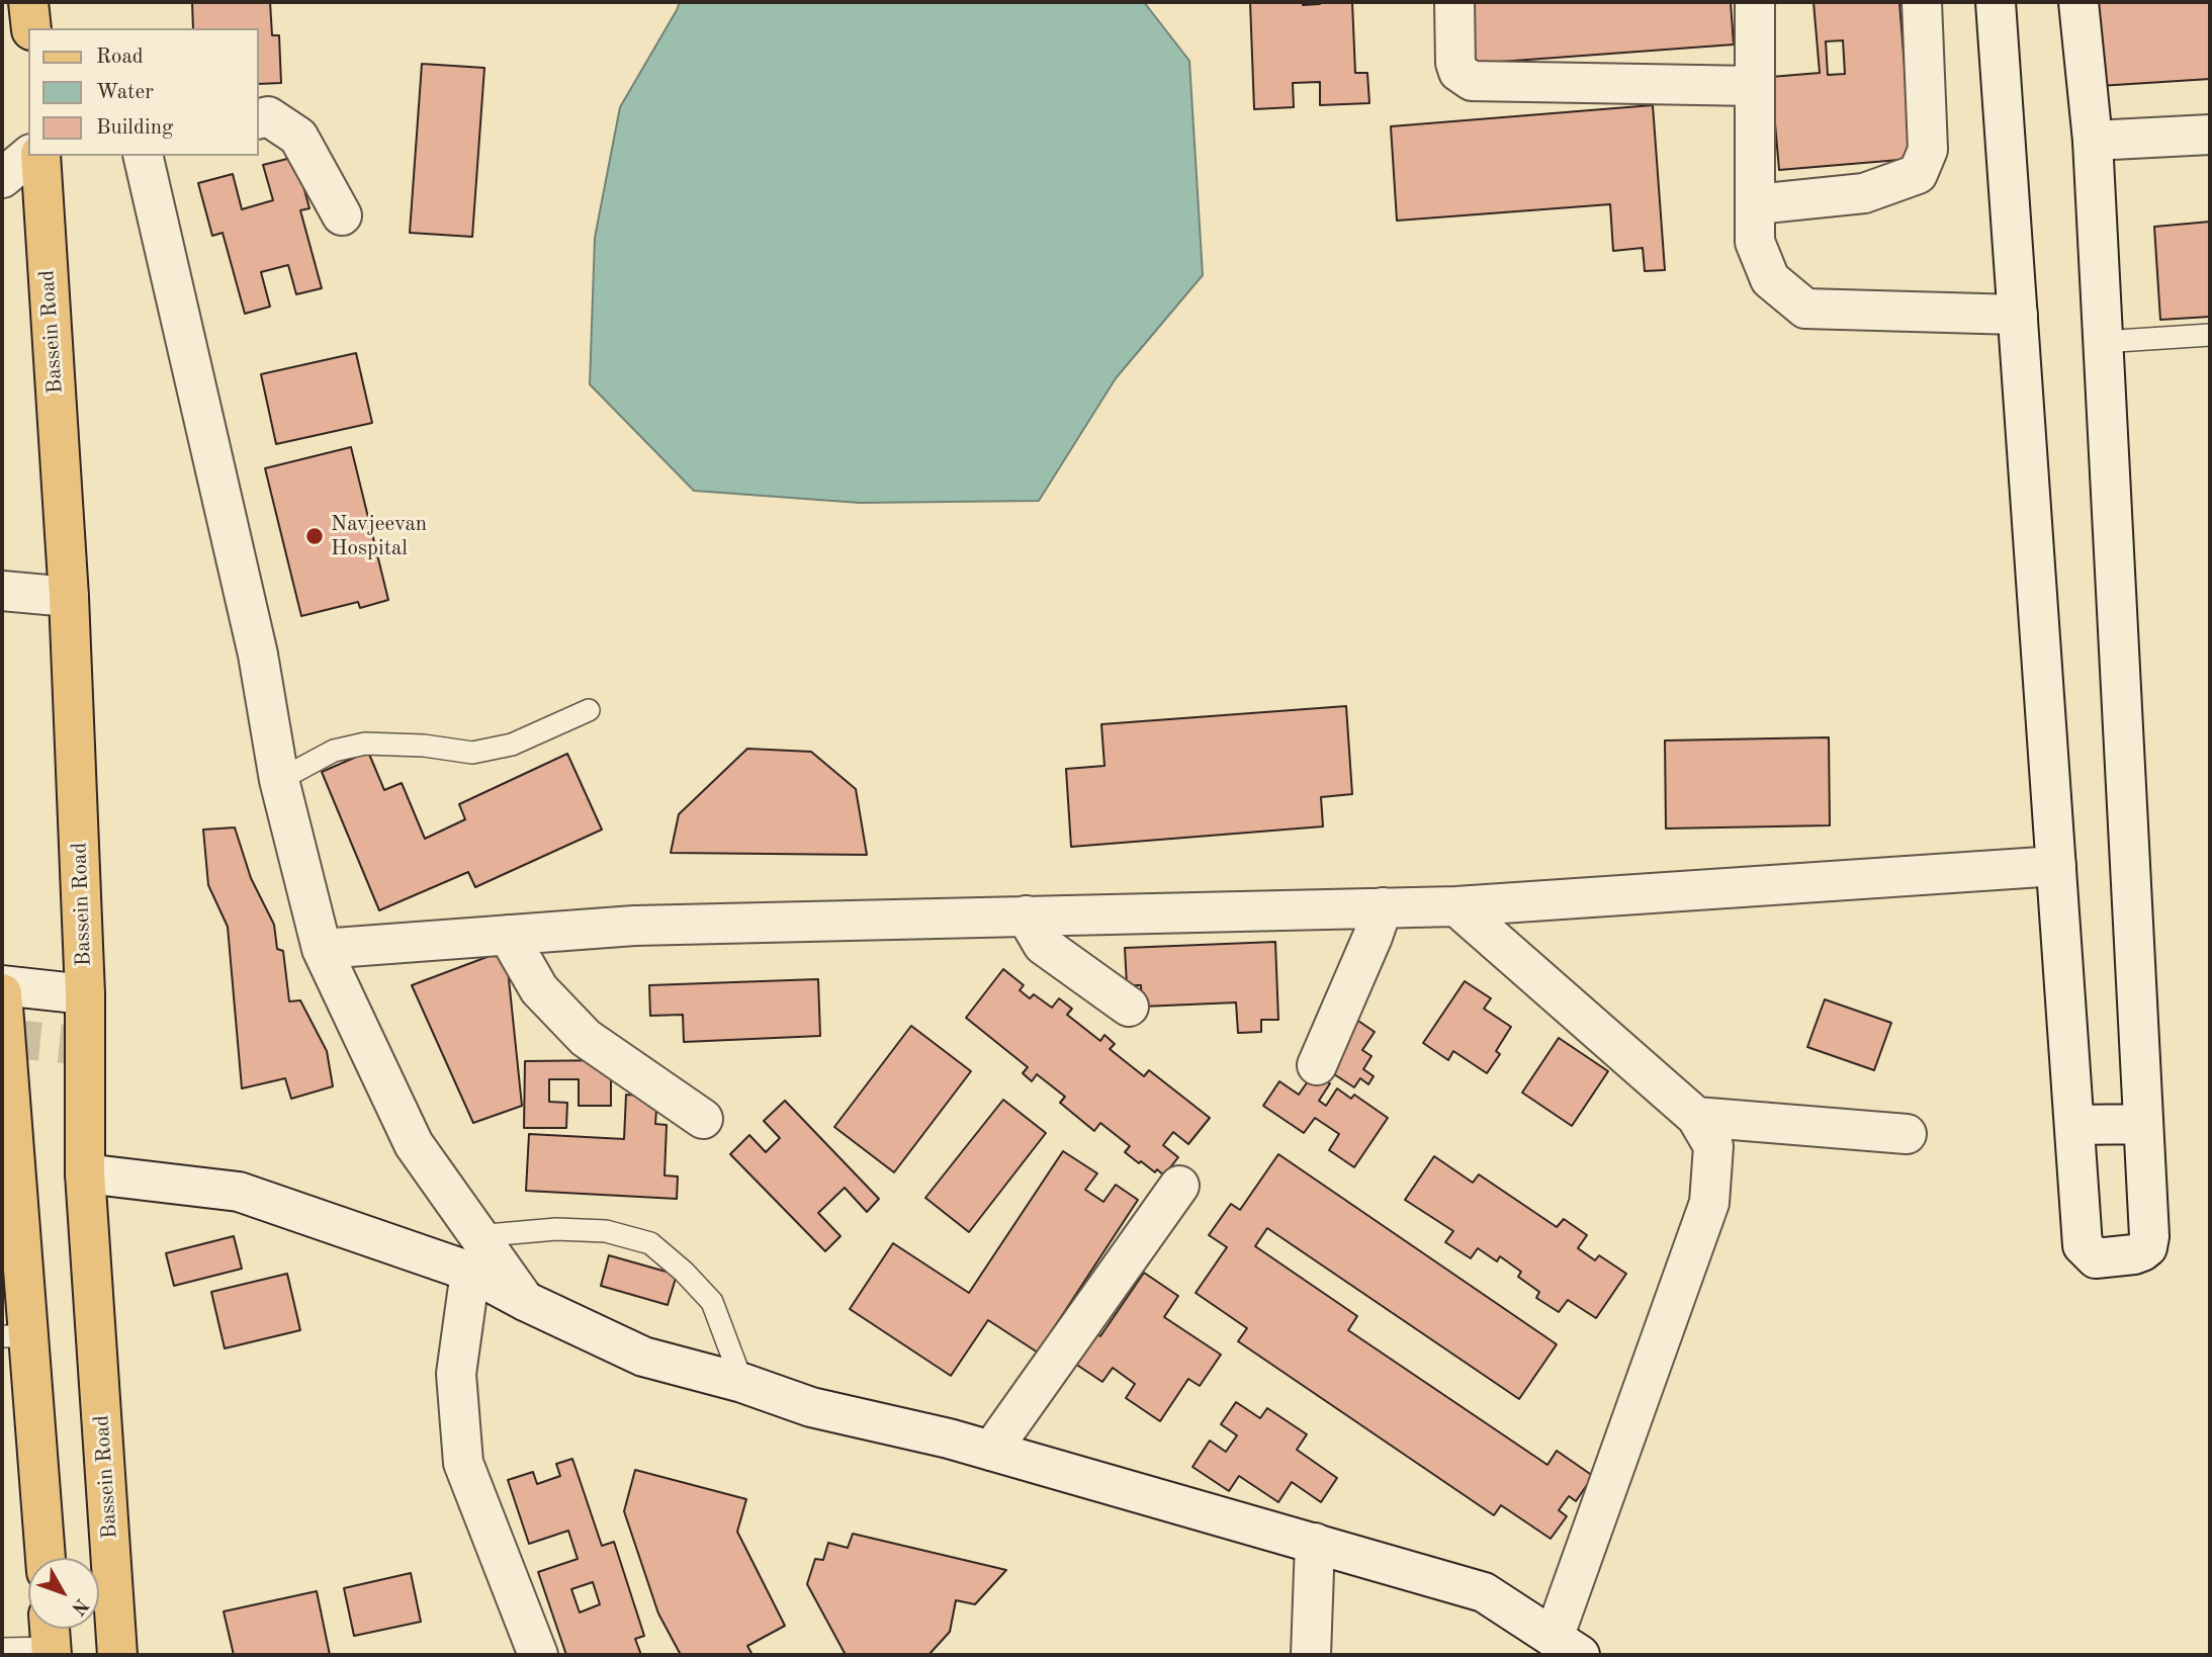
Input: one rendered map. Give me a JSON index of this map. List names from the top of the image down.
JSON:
{
  "streets": {
    "main road": ["Bassein Road"]
  },
  "places": ["Navjeevan Hospital"],
  "legend": ["Road", "Water", "Building"],
  "north": "bottom right"
}
